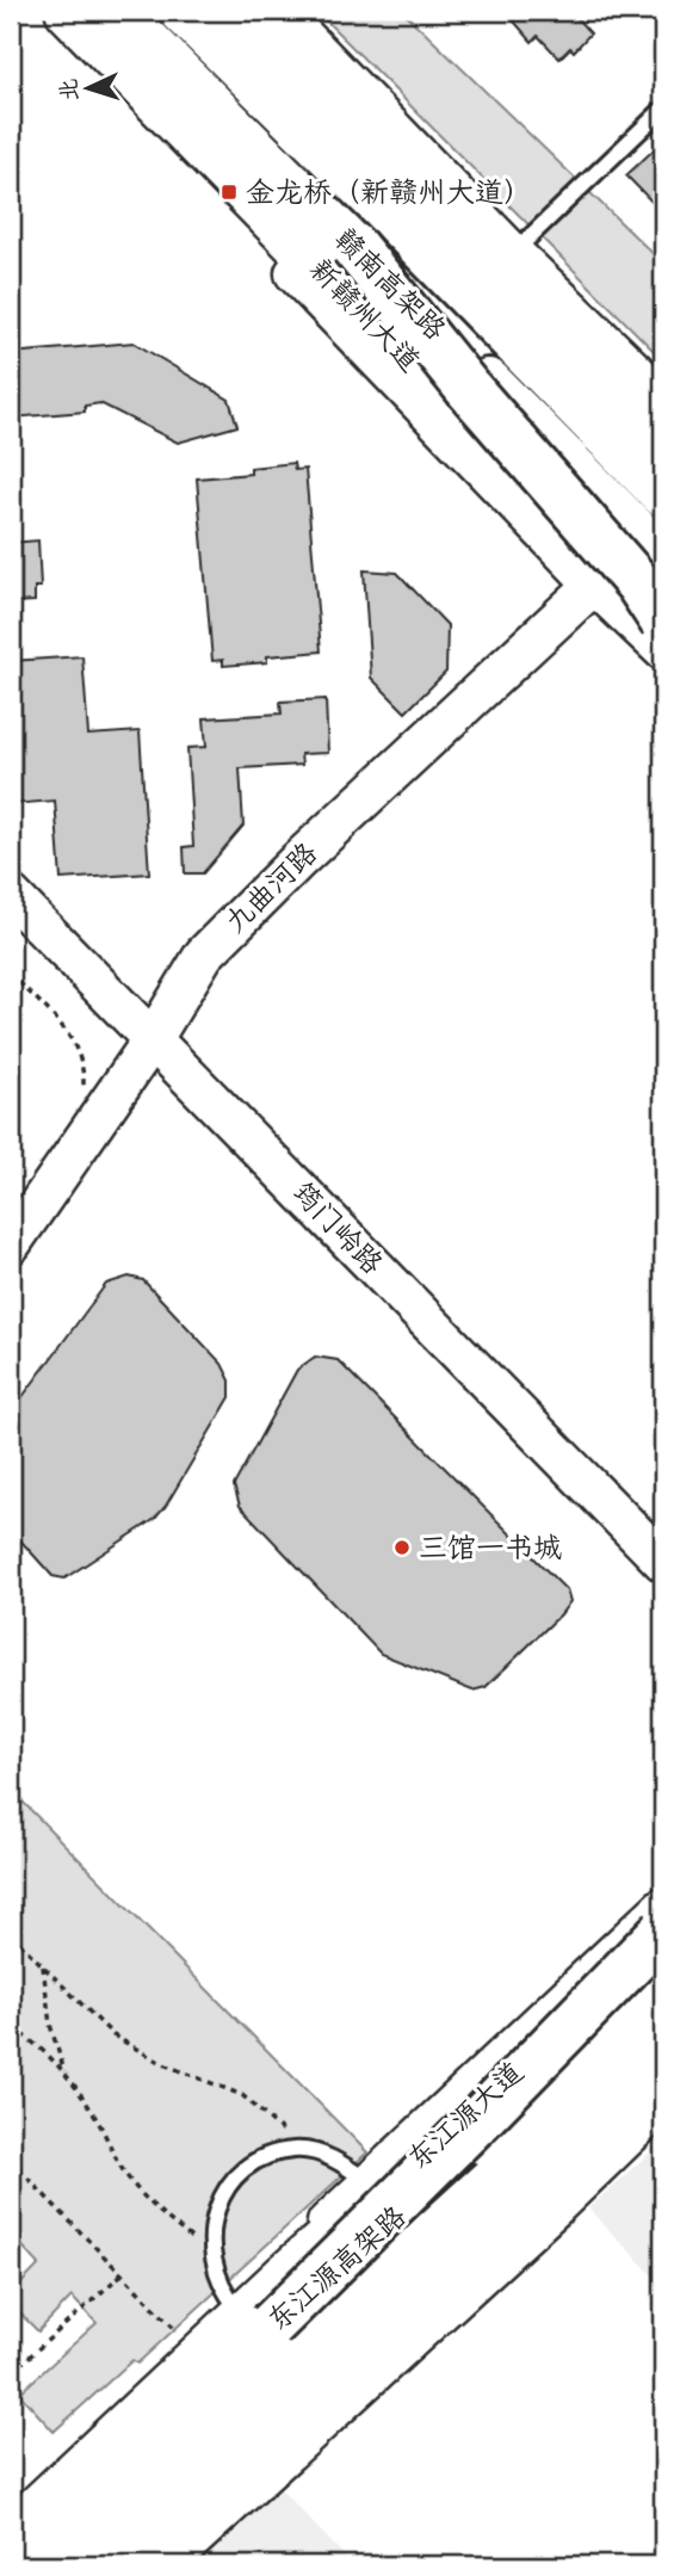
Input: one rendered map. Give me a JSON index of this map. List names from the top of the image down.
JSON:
{
  "streets": {
    "highway": ["赣南高架路", "东江源高架路"],
    "main road": ["新赣州大道", "东江源大道"],
    "street": ["九曲河路", "筠门岭路"]
  },
  "crossings": [
    ["九曲河路", "筠门岭路"]
  ],
  "places": {
    "transit": ["金龙桥（新赣州大道）"],
    "other": ["三馆一书城"]
  },
  "north": "left"
}
